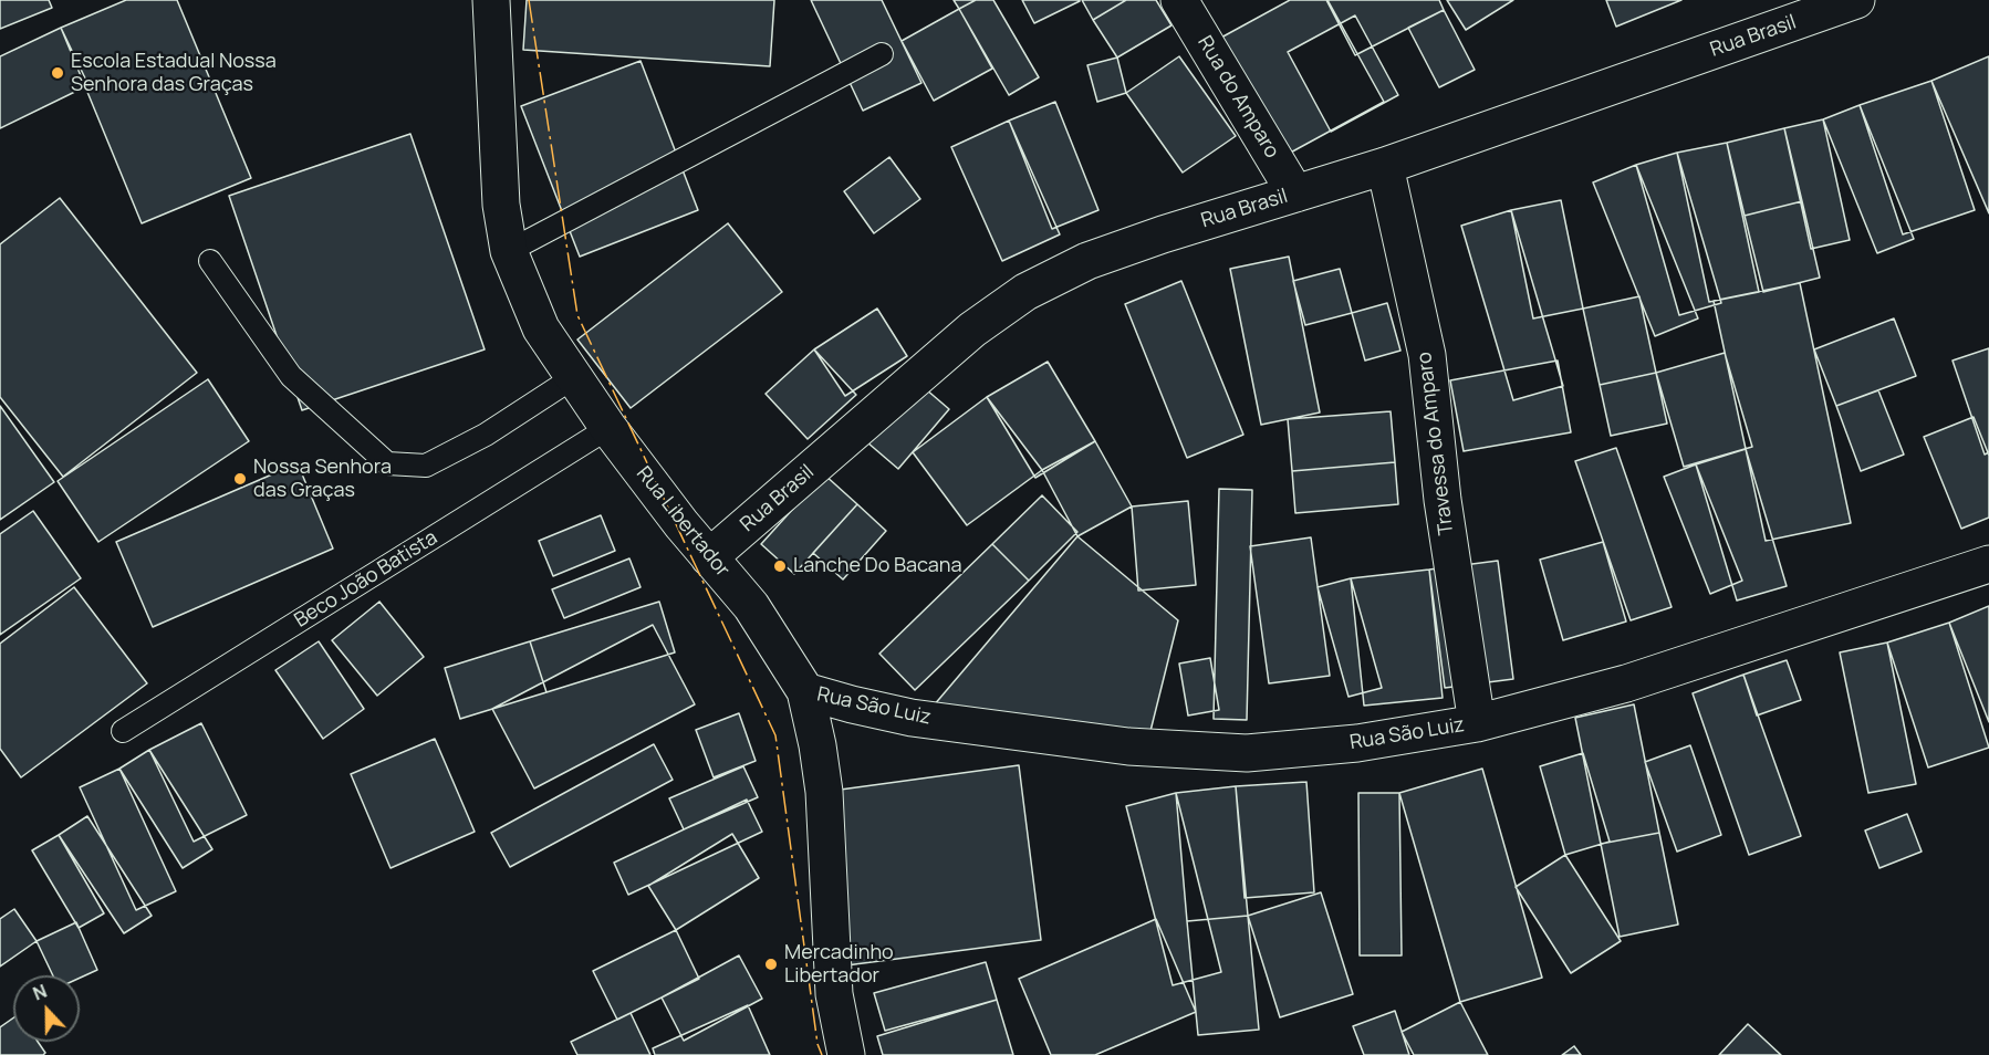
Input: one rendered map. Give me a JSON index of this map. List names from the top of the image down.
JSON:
{
  "streets": {
    "street": [
      "Rua Brasil",
      "Rua do Amparo",
      "Travessa do Amparo",
      "Rua Libertador",
      "Rua São Luiz"
    ],
    "lane": ["Beco João Batista"]
  },
  "crossings": [
    ["Rua Brasil", "Rua do Amparo"],
    ["Rua Brasil", "Travessa do Amparo"],
    ["Rua Brasil", "Rua Libertador"],
    ["Travessa do Amparo", "Rua São Luiz"],
    ["Rua Libertador", "Beco João Batista"],
    ["Rua Libertador", "Rua São Luiz"]
  ],
  "places": [
    "Escola Estadual Nossa Senhora das Graças",
    "Nossa Senhora das Graças",
    "Lanche Do Bacana",
    "Mercadinho Libertador"
  ],
  "north": "top"
}
